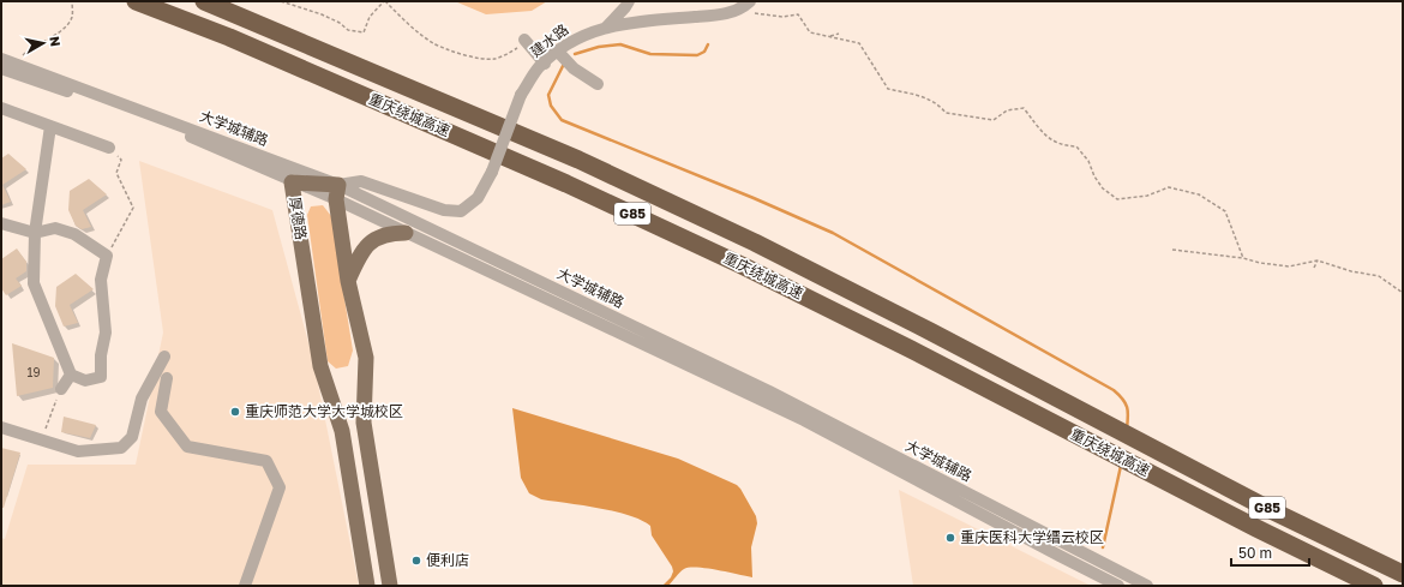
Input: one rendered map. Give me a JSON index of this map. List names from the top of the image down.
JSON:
{
  "streets": {
    "highway": ["重庆绕城高速", "G85"],
    "main road": ["厚德路"],
    "street": ["建水路", "大学城辅路"]
  },
  "crossings": [
    ["建水路", "大学城辅路"],
    ["建水路", "厚德路"],
    ["大学城辅路", "厚德路"]
  ],
  "places": ["重庆师范大学大学城校区", "重庆医科大学缙云校区", "便利店"],
  "house_numbers": ["19"],
  "scale_bar": "50 m",
  "north": "right"
}
